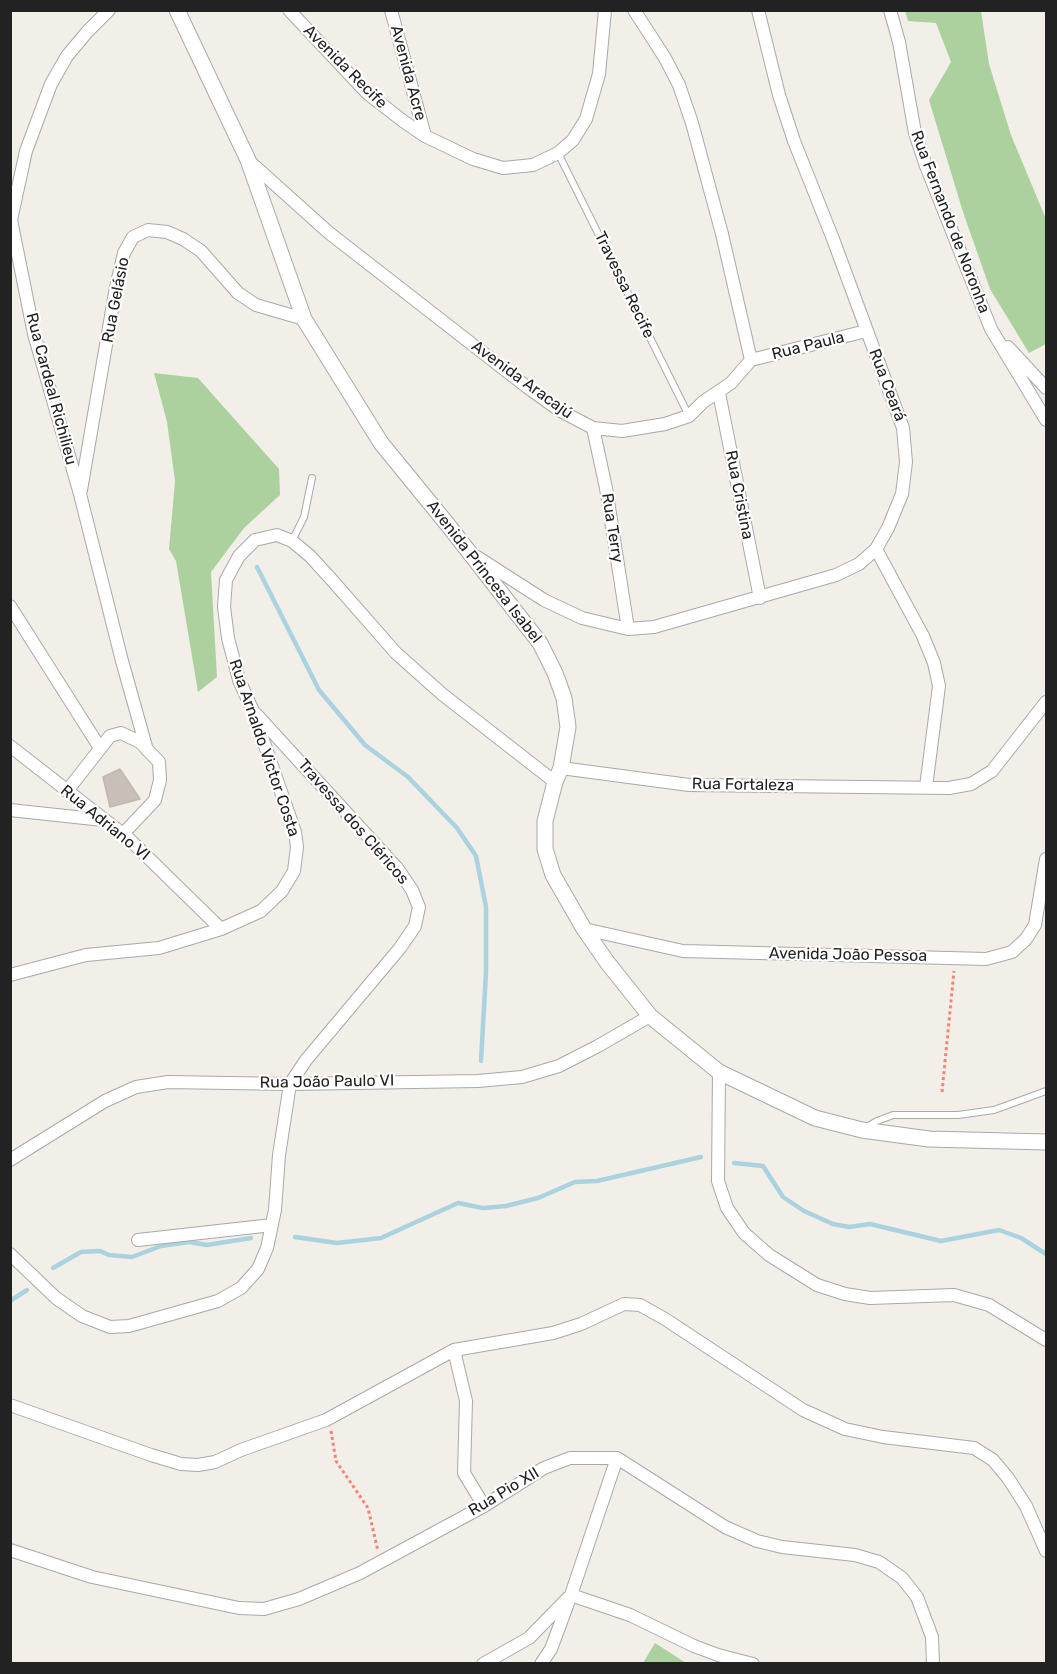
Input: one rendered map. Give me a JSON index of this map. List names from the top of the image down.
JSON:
{
  "streets": {
    "street": [
      "Avenida Recife",
      "Avenida Acre",
      "Rua Fernando de Noronha",
      "Rua Gelásio",
      "Rua Paula",
      "Avenida Aracajú",
      "Rua Ceará",
      "Rua Cardeal Richilieu",
      "Rua Cristina",
      "Rua Terry",
      "Avenida Princesa Isabel",
      "Rua Arnaldo Victor Costa",
      "Rua Fortaleza",
      "Travessa dos Cléricos",
      "Rua Adriano VI",
      "Avenida João Pessoa",
      "Rua João Paulo VI",
      "Rua Pio XII"
    ],
    "lane": ["Travessa Recife"]
  },
  "crossings": [
    ["Avenida Recife", "Avenida Acre"],
    ["Avenida Recife", "Travessa Recife"],
    ["Travessa Recife", "Avenida Aracajú"],
    ["Rua Gelásio", "Rua Cardeal Richilieu"],
    ["Rua Gelásio", "Avenida Princesa Isabel"],
    ["Rua Paula", "Avenida Aracajú"],
    ["Rua Paula", "Rua Ceará"],
    ["Avenida Aracajú", "Rua Cristina"],
    ["Avenida Aracajú", "Rua Terry"],
    ["Avenida Aracajú", "Avenida Princesa Isabel"],
    ["Rua Ceará", "Rua Cristina"],
    ["Rua Ceará", "Rua Terry"],
    ["Rua Ceará", "Avenida Princesa Isabel"],
    ["Rua Cardeal Richilieu", "Rua Adriano VI"],
    ["Avenida Princesa Isabel", "Rua Fortaleza"],
    ["Avenida Princesa Isabel", "Avenida João Pessoa"],
    ["Avenida Princesa Isabel", "Rua João Paulo VI"],
    ["Rua Arnaldo Victor Costa", "Travessa dos Cléricos"],
    ["Rua Arnaldo Victor Costa", "Rua Adriano VI"],
    ["Travessa dos Cléricos", "Rua João Paulo VI"]
  ]
}
